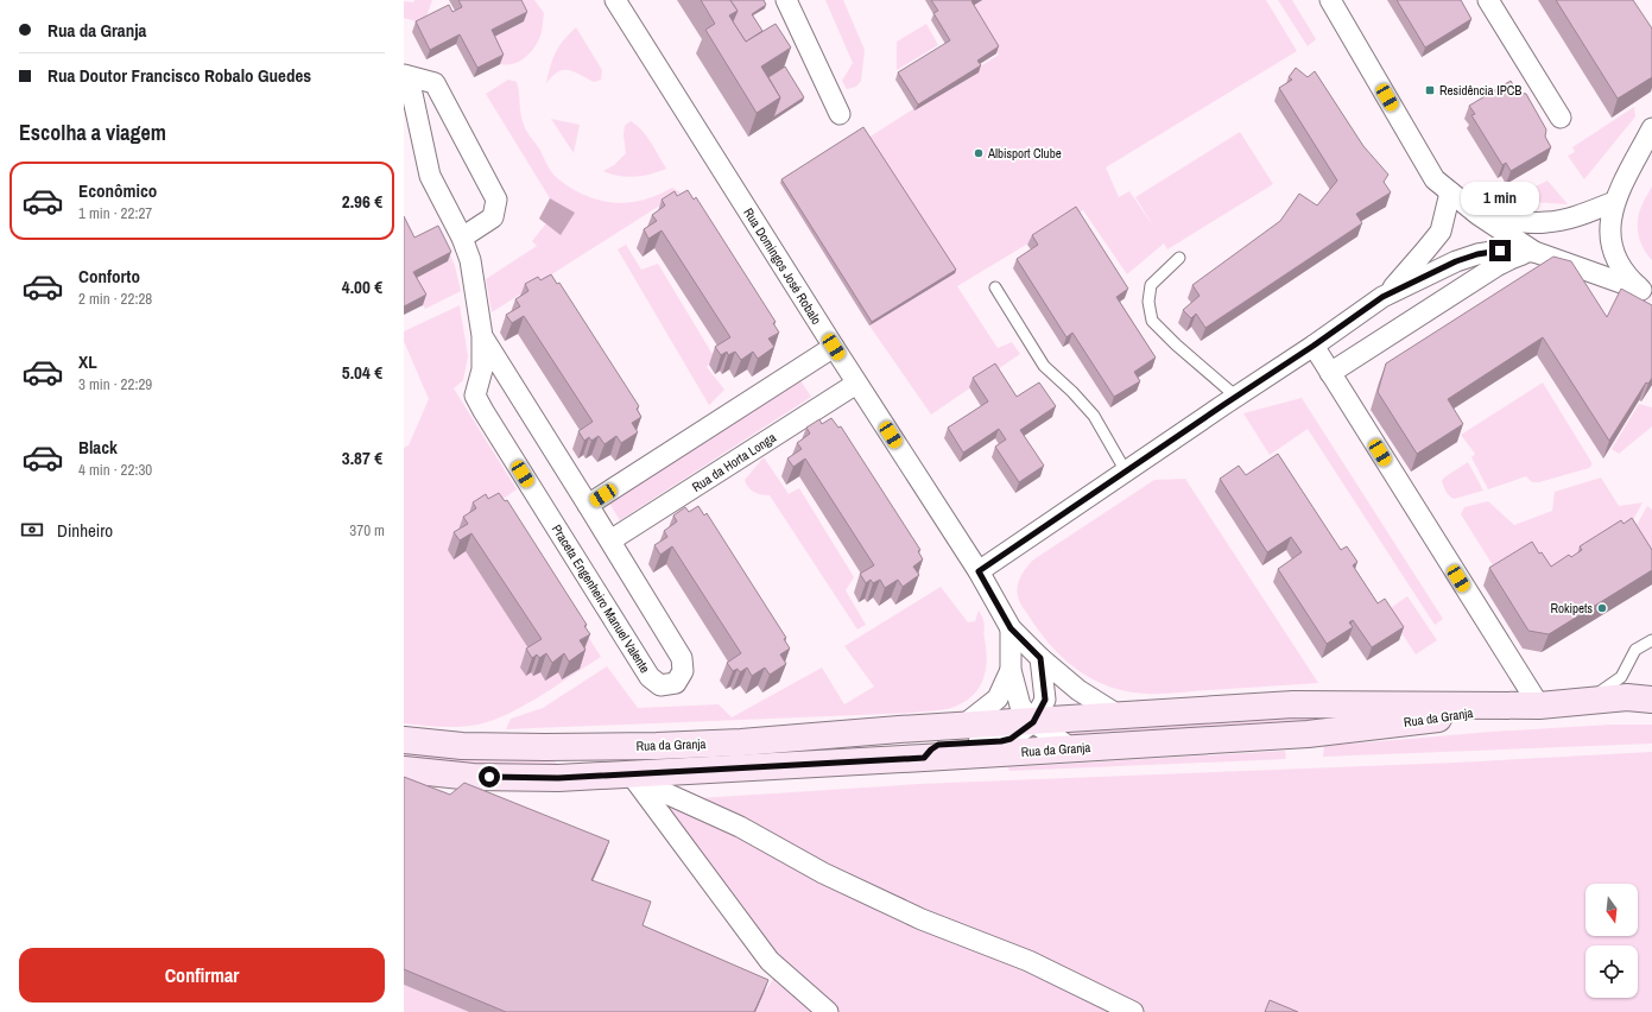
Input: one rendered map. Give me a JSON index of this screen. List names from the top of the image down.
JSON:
{
  "streets": {
    "main road": ["Rua da Granja"],
    "street": ["Rua Domingos José Robalo", "Rua da Horta Longa", "Praceta Engenheiro Manuel Valente"]
  },
  "crossings": [
    ["Rua Domingos José Robalo", "Rua da Horta Longa"],
    ["Rua da Horta Longa", "Praceta Engenheiro Manuel Valente"]
  ],
  "places": {
    "transit": ["Residência IPCB"],
    "other": ["Albisport Clube", "Rokipets"]
  },
  "north": "bottom",
  "page": {
    "banner": ["Rua da Granja", "Rua Doutor Francisco Robalo Guedes"],
    "heading": "Escolha a viagem",
    "list": [
      {
        "name": "Econômico",
        "note": "1 min · 22:27",
        "value": "2.96 €"
      },
      {
        "name": "Conforto",
        "note": "2 min · 22:28",
        "value": "4.00 €"
      },
      {
        "name": "XL",
        "note": "3 min · 22:29",
        "value": "5.04 €"
      },
      {
        "name": "Black",
        "note": "4 min · 22:30",
        "value": "3.87 €"
      }
    ],
    "bubble": "1 min",
    "pay": ["Dinheiro", "370 m"],
    "buttons": "Confirmar"
  }
}
